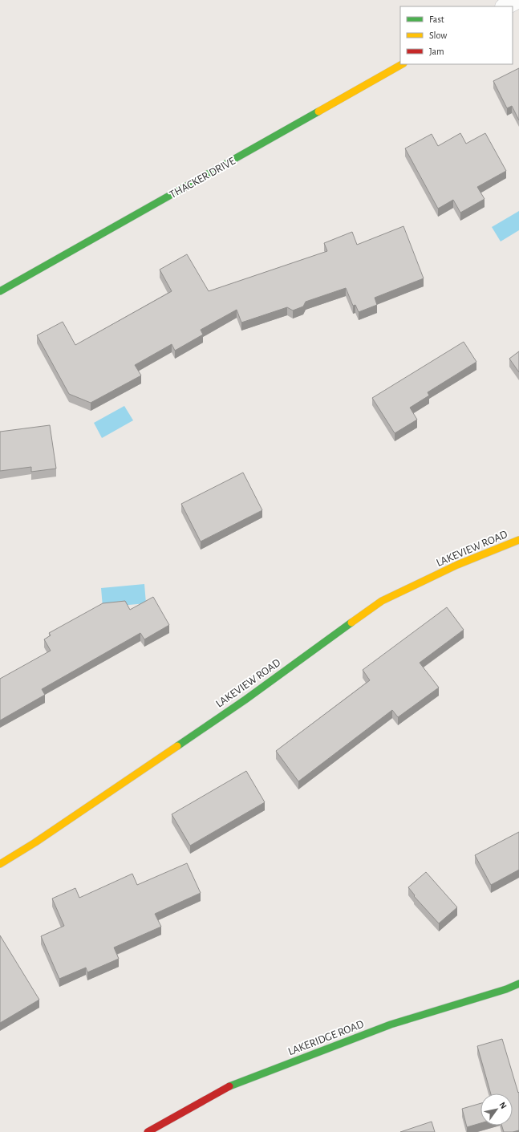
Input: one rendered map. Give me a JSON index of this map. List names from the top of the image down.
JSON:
{
  "streets": {
    "street": ["THACKER DRIVE", "LAKEVIEW ROAD", "LAKERIDGE ROAD"]
  },
  "legend": ["Fast", "Slow", "Jam"],
  "north": "top right"
}
